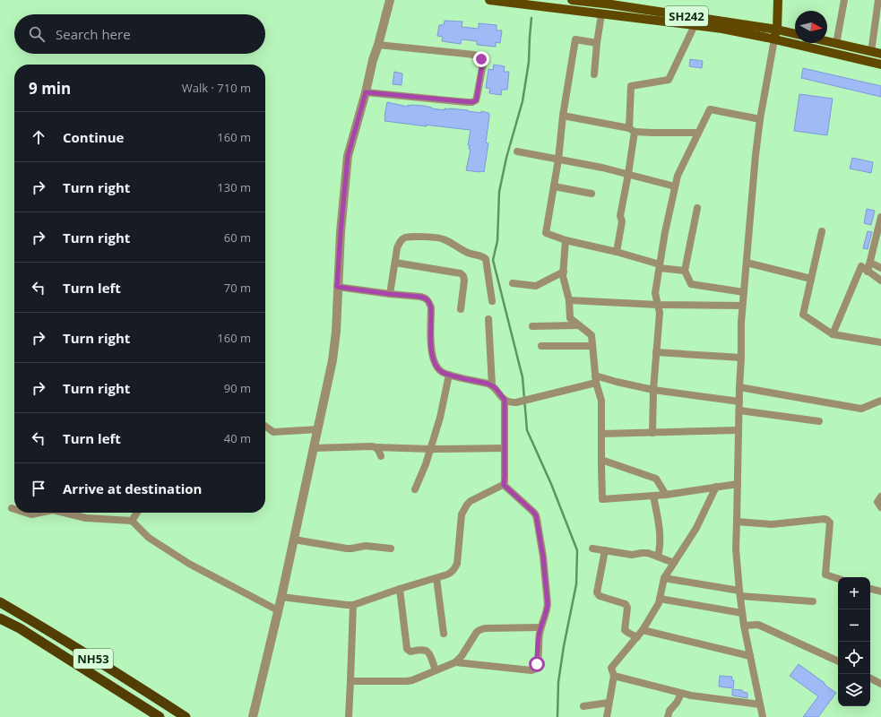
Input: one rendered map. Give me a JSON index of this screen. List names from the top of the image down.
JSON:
{
  "streets": {
    "highway": ["NH53"],
    "main road": ["SH242"]
  },
  "north": "right",
  "page": {
    "search": "Search here",
    "heading": ["9 min", "Walk · 710 m"],
    "list": [
      ["Continue", "160 m"],
      ["Turn right", "130 m"],
      ["Turn right", "60 m"],
      ["Turn left", "70 m"],
      ["Turn right", "160 m"],
      ["Turn right", "90 m"],
      ["Turn left", "40 m"],
      "Arrive at destination"
    ],
    "map_buttons": ["+", "−"]
  }
}
